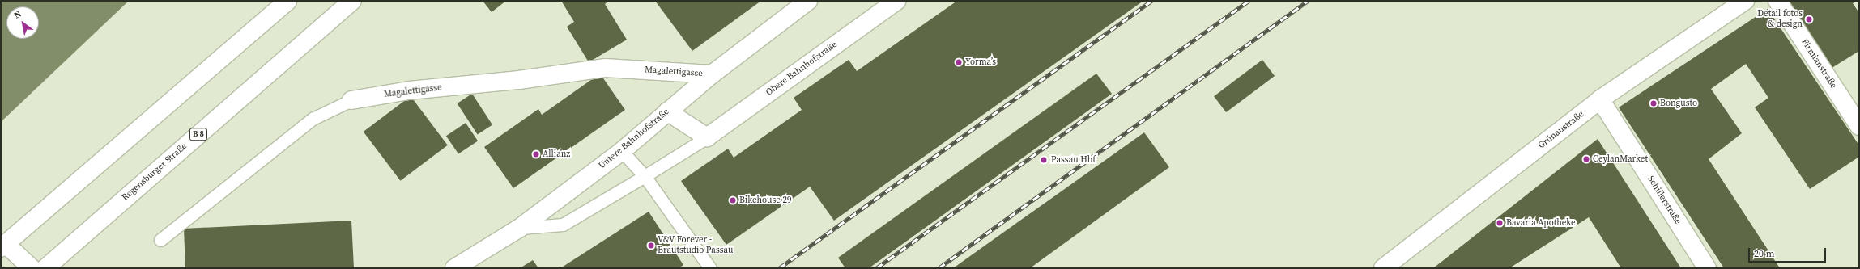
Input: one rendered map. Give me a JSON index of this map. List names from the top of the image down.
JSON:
{
  "streets": {
    "street": [
      "Firmianstraße",
      "Obere Bahnhofstraße",
      "Magalettigasse",
      "Grünaustraße",
      "B 8",
      "Untere Bahnhofstraße",
      "Regensburger Straße",
      "Schillerstraße"
    ]
  },
  "crossings": [
    ["Obere Bahnhofstraße", "Untere Bahnhofstraße"],
    ["Magalettigasse", "Untere Bahnhofstraße"],
    ["Grünaustraße", "Schillerstraße"]
  ],
  "places": [
    "Detail fotos & design",
    "Yorma’s",
    "Bongusto",
    "Allianz",
    "CeylanMarket",
    "Passau Hbf",
    "Bikehouse 29",
    "Bavaria Apotheke",
    "V&V Forever - Brautstudio Passau"
  ],
  "scale_bar": "20 m",
  "north": "top left"
}
